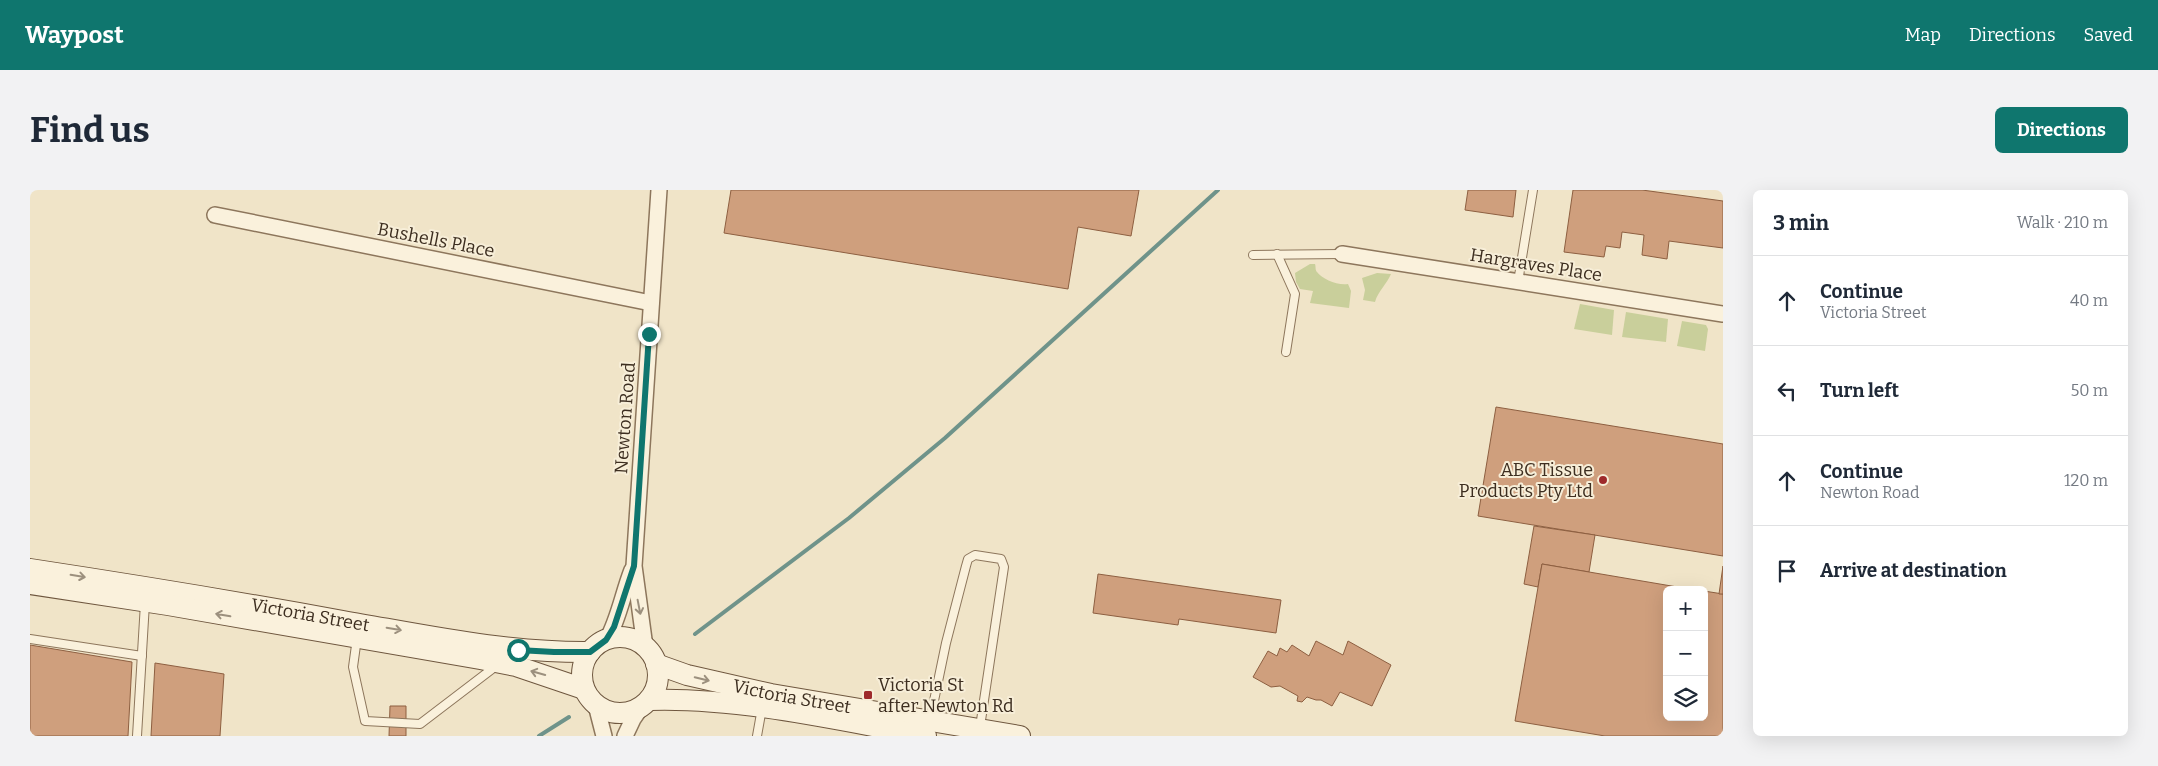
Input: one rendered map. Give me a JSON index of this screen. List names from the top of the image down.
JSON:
{
  "streets": {
    "main road": ["Victoria Street"],
    "street": ["Bushells Place", "Hargraves Place", "Newton Road"]
  },
  "crossings": [
    ["Bushells Place", "Newton Road"],
    ["Newton Road", "Victoria Street"]
  ],
  "places": {
    "other": ["ABC Tissue Products Pty Ltd"],
    "transit": ["Victoria St after Newton Rd"]
  },
  "page": {
    "header": "Waypost",
    "nav": ["Map", "Directions", "Saved"],
    "buttons": "Directions",
    "title": "Find us",
    "heading": ["3 min", "Walk · 210 m"],
    "list": [
      ["Continue", "Victoria Street", "40 m"],
      ["Turn left", "50 m"],
      ["Continue", "Newton Road", "120 m"],
      "Arrive at destination"
    ],
    "map_buttons": ["+", "−"]
  }
}
